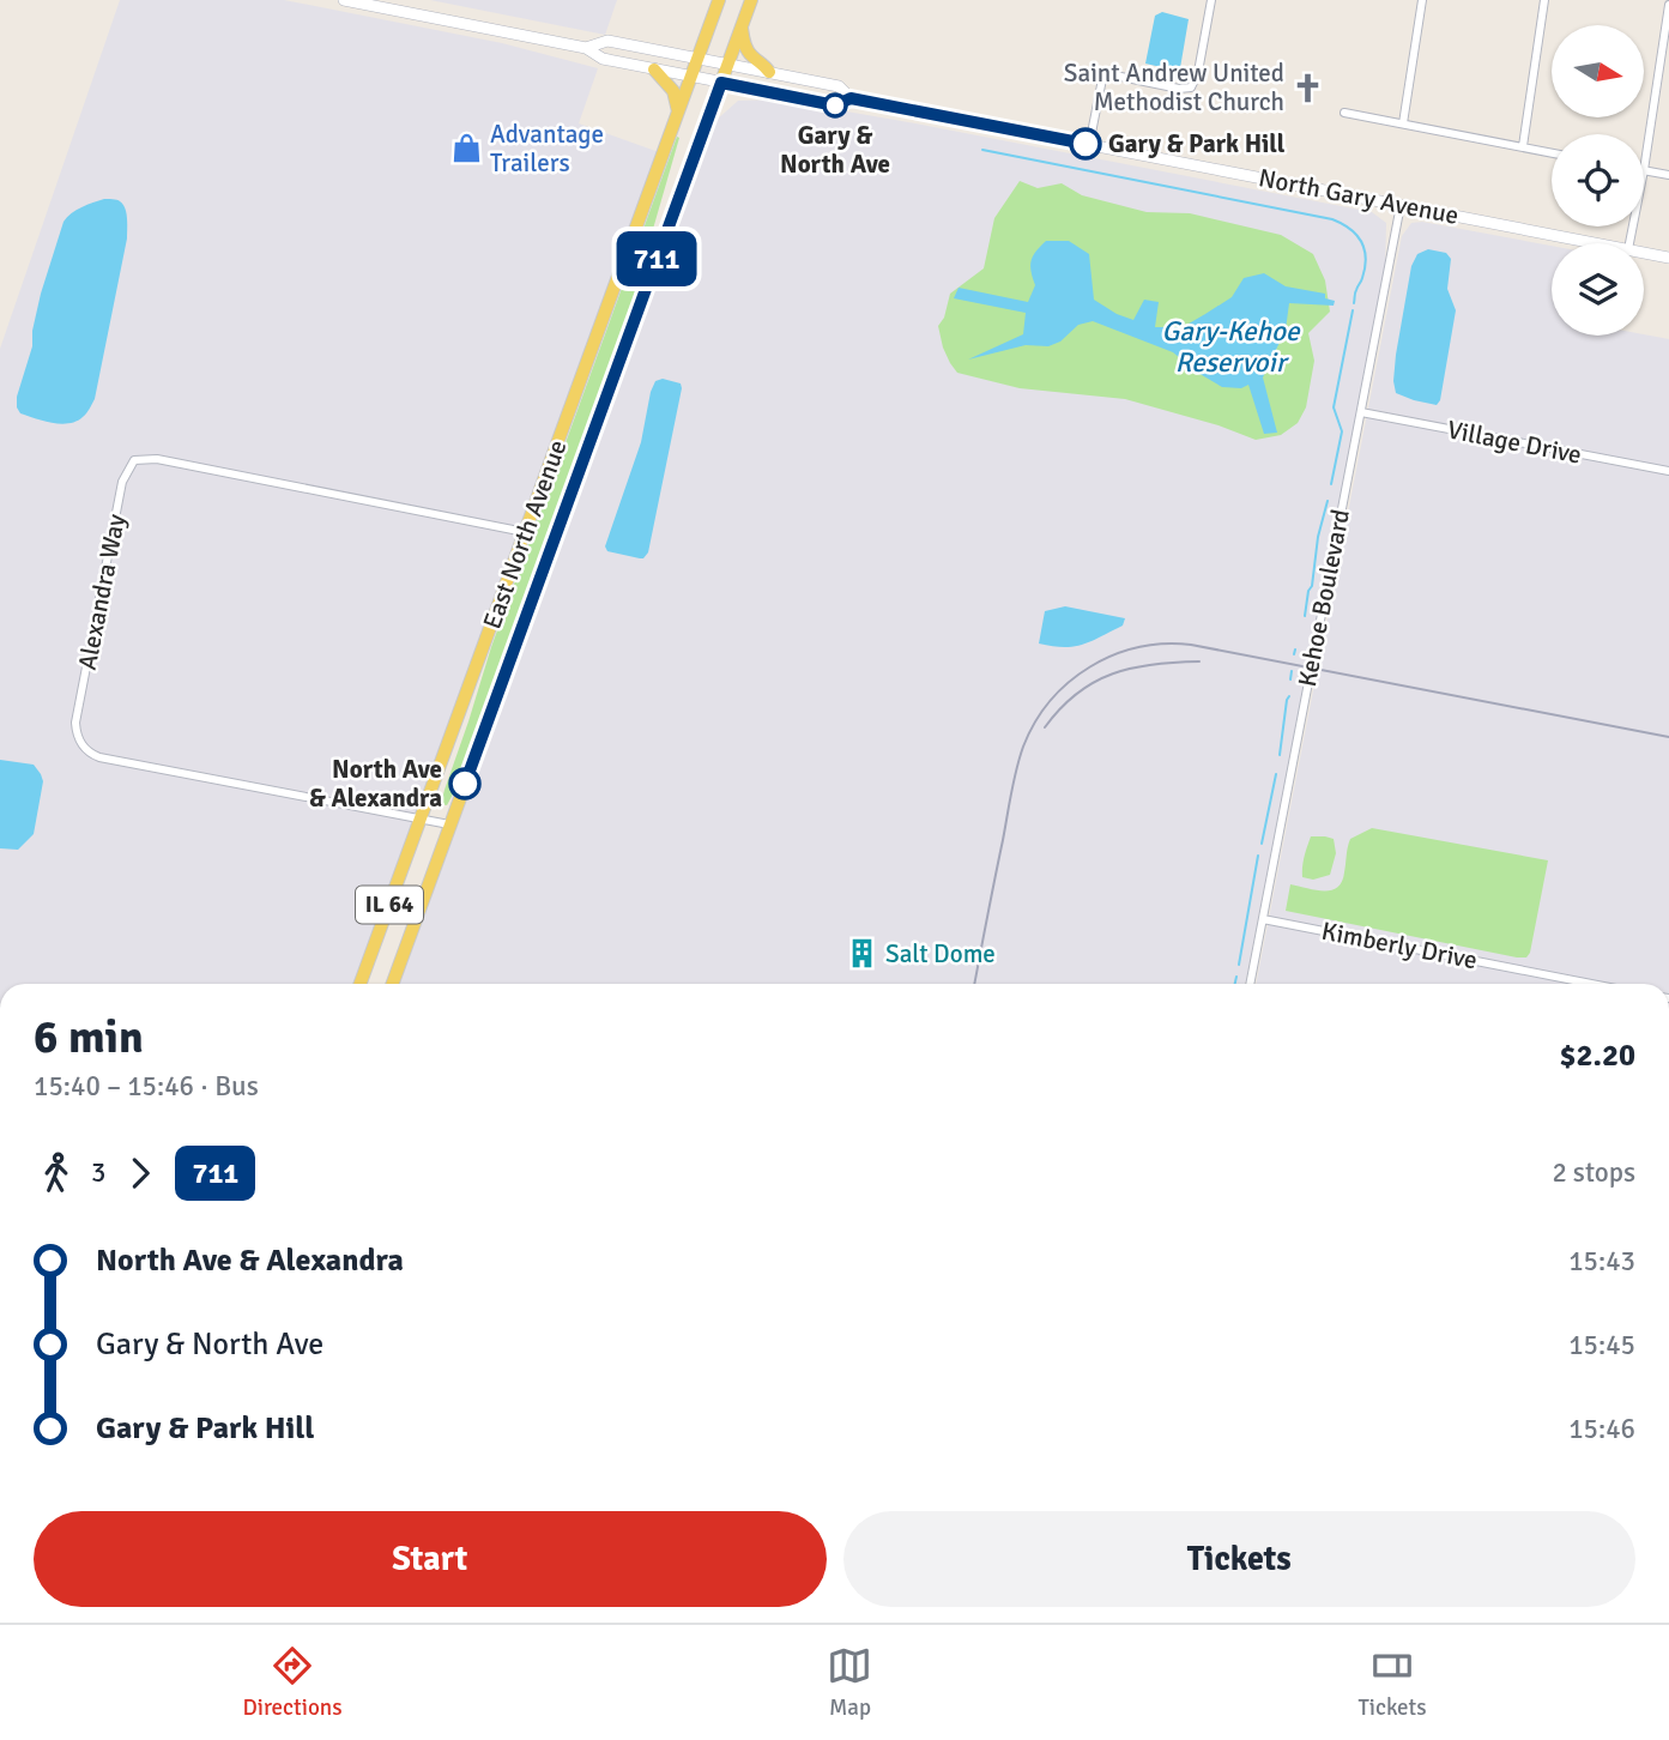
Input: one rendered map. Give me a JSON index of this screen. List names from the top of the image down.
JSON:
{
  "streets": {
    "main road": ["East North Avenue", "IL 64"],
    "street": [
      "North Gary Avenue",
      "Village Drive",
      "Alexandra Way",
      "Kehoe Boulevard",
      "Kimberly Drive"
    ]
  },
  "crossings": [
    ["North Gary Avenue", "East North Avenue"],
    ["North Gary Avenue", "Kehoe Boulevard"],
    ["North Gary Avenue", "IL 64"],
    ["Village Drive", "Kehoe Boulevard"],
    ["East North Avenue", "Alexandra Way"],
    ["East North Avenue", "IL 64"],
    ["Alexandra Way", "IL 64"],
    ["Kehoe Boulevard", "Kimberly Drive"]
  ],
  "water": ["Gary-Kehoe Reservoir"],
  "places": {
    "church": ["Saint Andrew United Methodist Church"],
    "other": ["Gary & North Ave", "Gary & Park Hill", "North Ave & Alexandra"],
    "shop": ["Advantage Trailers"],
    "building": ["Salt Dome"]
  },
  "lines": ["bus line 711"],
  "north": "right",
  "page": {
    "on_map": "711",
    "heading": ["6 min", "15:40 – 15:46 · Bus", "$2.20"],
    "legs": ["3", "711", "2 stops"],
    "list": [
      {
        "name": "North Ave & Alexandra",
        "value": "15:43"
      },
      {
        "name": "Gary & North Ave",
        "value": "15:45"
      },
      {
        "name": "Gary & Park Hill",
        "value": "15:46"
      }
    ],
    "buttons": ["Start", "Tickets"],
    "tabs": ["Directions", "Map", "Tickets"]
  }
}
